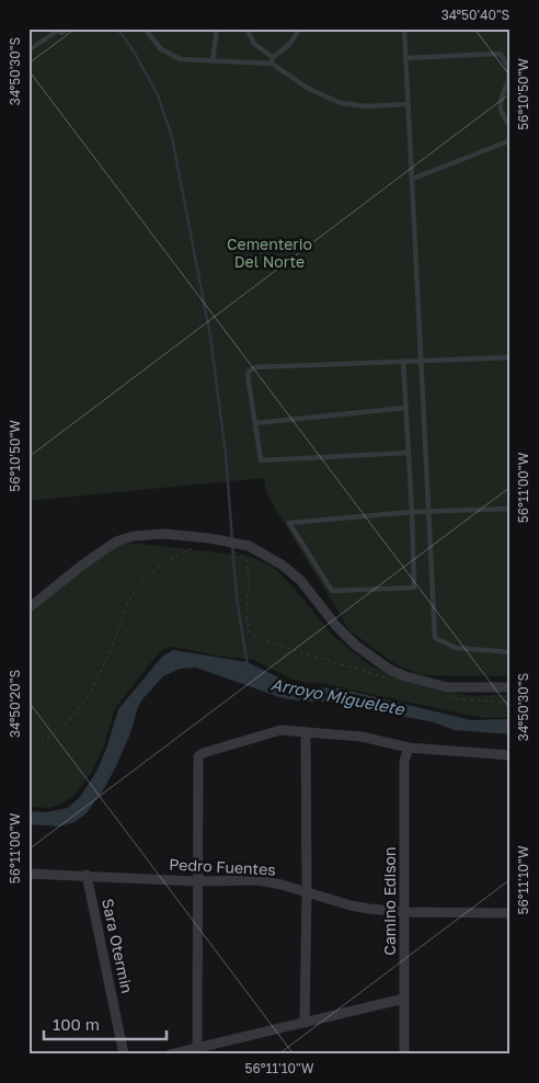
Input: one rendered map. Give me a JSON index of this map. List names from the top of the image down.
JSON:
{
  "streets": {
    "street": ["Pedro Fuentes", "Camino Edison", "Sara Otermin"]
  },
  "crossings": [
    ["Pedro Fuentes", "Camino Edison"],
    ["Pedro Fuentes", "Sara Otermin"]
  ],
  "water": ["Arroyo Miguelete"],
  "parks": ["Cementerio Del Norte"],
  "scale_bar": "100 m",
  "coordinates": [
    "34°50'40\"S",
    "34°50'30\"S",
    "56°10'50\"W",
    "56°11'00\"W",
    "34°50'20\"S",
    "56°11'10\"W"
  ]
}
